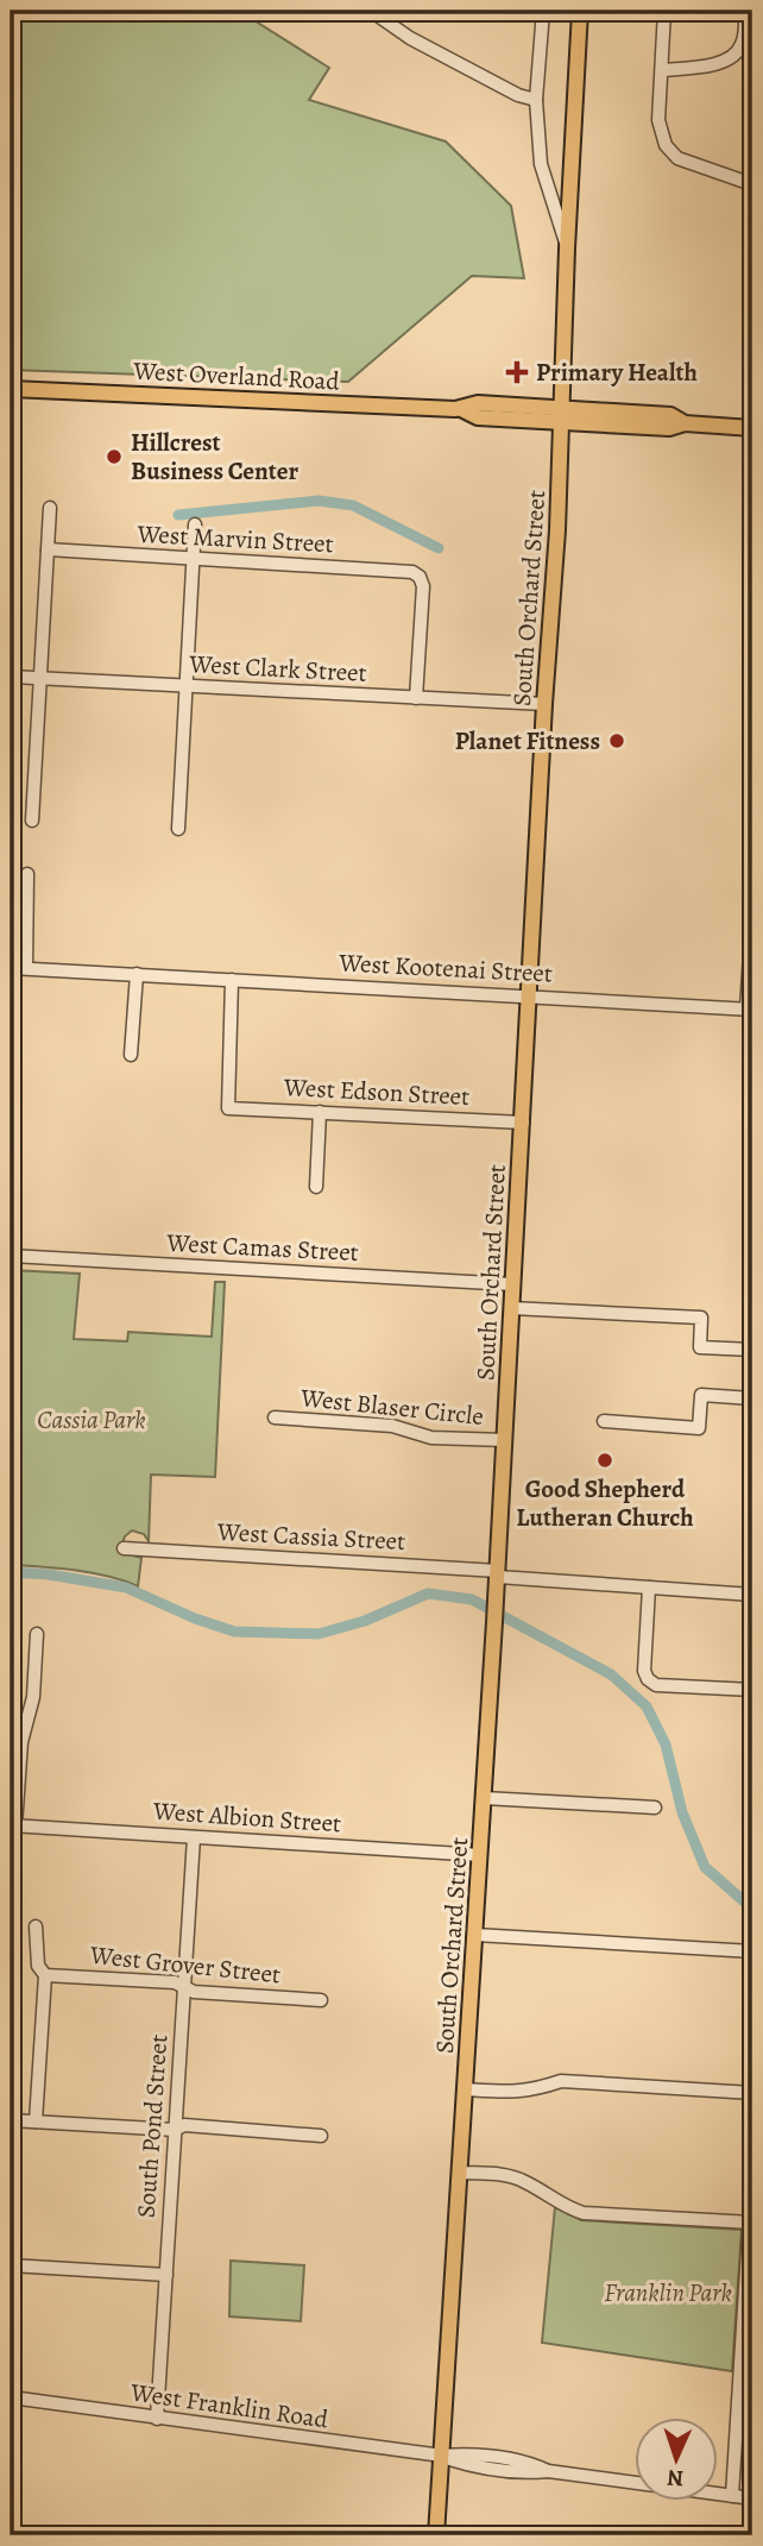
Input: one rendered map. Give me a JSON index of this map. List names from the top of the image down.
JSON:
{
  "streets": {
    "main road": ["West Overland Road", "South Orchard Street"],
    "street": [
      "West Marvin Street",
      "West Clark Street",
      "West Kootenai Street",
      "West Edson Street",
      "West Camas Street",
      "West Blaser Circle",
      "West Cassia Street",
      "West Albion Street",
      "West Grover Street",
      "South Pond Street",
      "West Franklin Road"
    ]
  },
  "crossings": [
    ["West Overland Road", "South Orchard Street"],
    ["West Marvin Street", "West Clark Street"],
    ["South Orchard Street", "West Clark Street"],
    ["South Orchard Street", "West Kootenai Street"],
    ["South Orchard Street", "West Edson Street"],
    ["South Orchard Street", "West Camas Street"],
    ["South Orchard Street", "West Blaser Circle"],
    ["South Orchard Street", "West Cassia Street"],
    ["South Orchard Street", "West Albion Street"],
    ["South Orchard Street", "West Franklin Road"],
    ["West Kootenai Street", "West Edson Street"],
    ["West Albion Street", "South Pond Street"],
    ["West Grover Street", "South Pond Street"],
    ["South Pond Street", "West Franklin Road"]
  ],
  "parks": ["Cassia Park", "Franklin Park"],
  "places": {
    "health": ["Primary Health"],
    "other": ["Hillcrest Business Center", "Planet Fitness", "Good Shepherd Lutheran Church"]
  },
  "north": "bottom"
}
